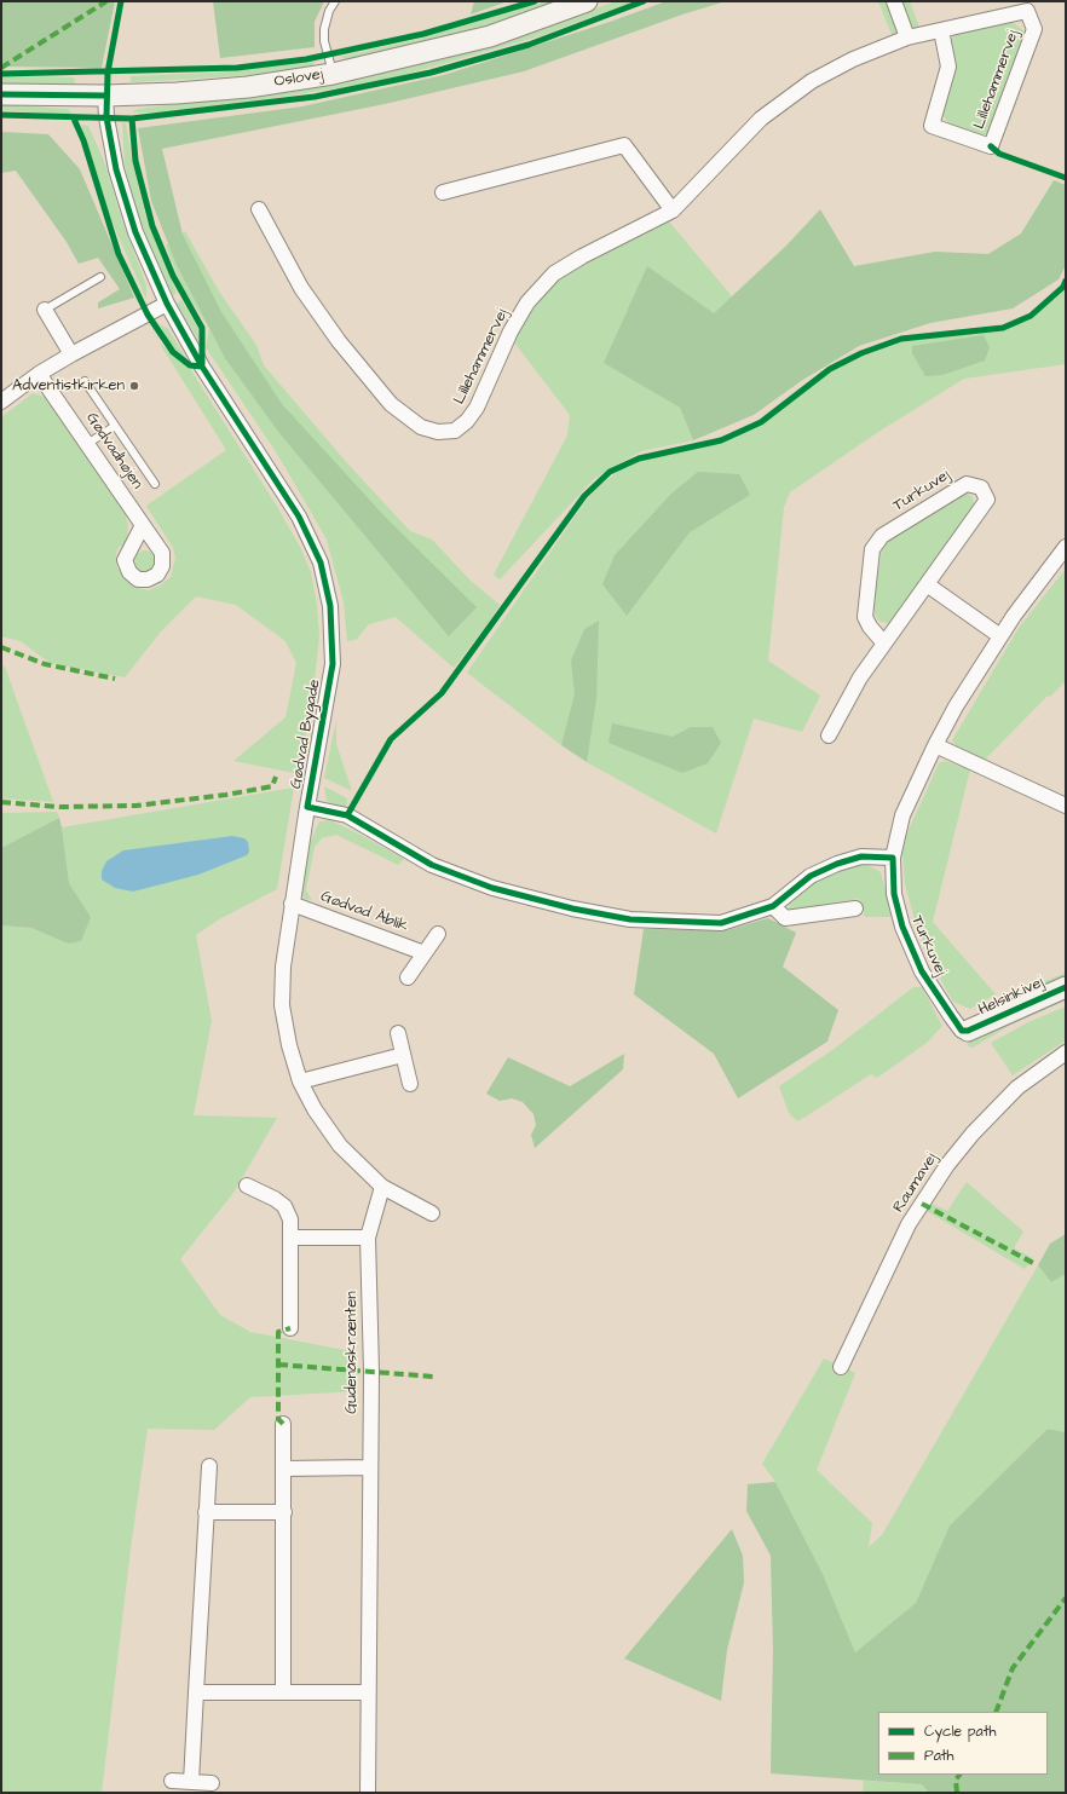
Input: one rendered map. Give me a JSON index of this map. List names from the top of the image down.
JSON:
{
  "streets": {
    "street": [
      "Oslovej",
      "Lillehammervej",
      "Gødvadhøjen",
      "Turkuvej",
      "Gødvad Bygade",
      "Gødvad Åblik",
      "Helsinkivej",
      "Raumavej",
      "Gudenåskrænten"
    ]
  },
  "crossings": [
    ["Oslovej", "Gødvad Bygade"],
    ["Turkuvej", "Gødvad Bygade"],
    ["Turkuvej", "Helsinkivej"]
  ],
  "places": ["Adventistkirken"],
  "legend": ["Cycle path", "Path"]
}
